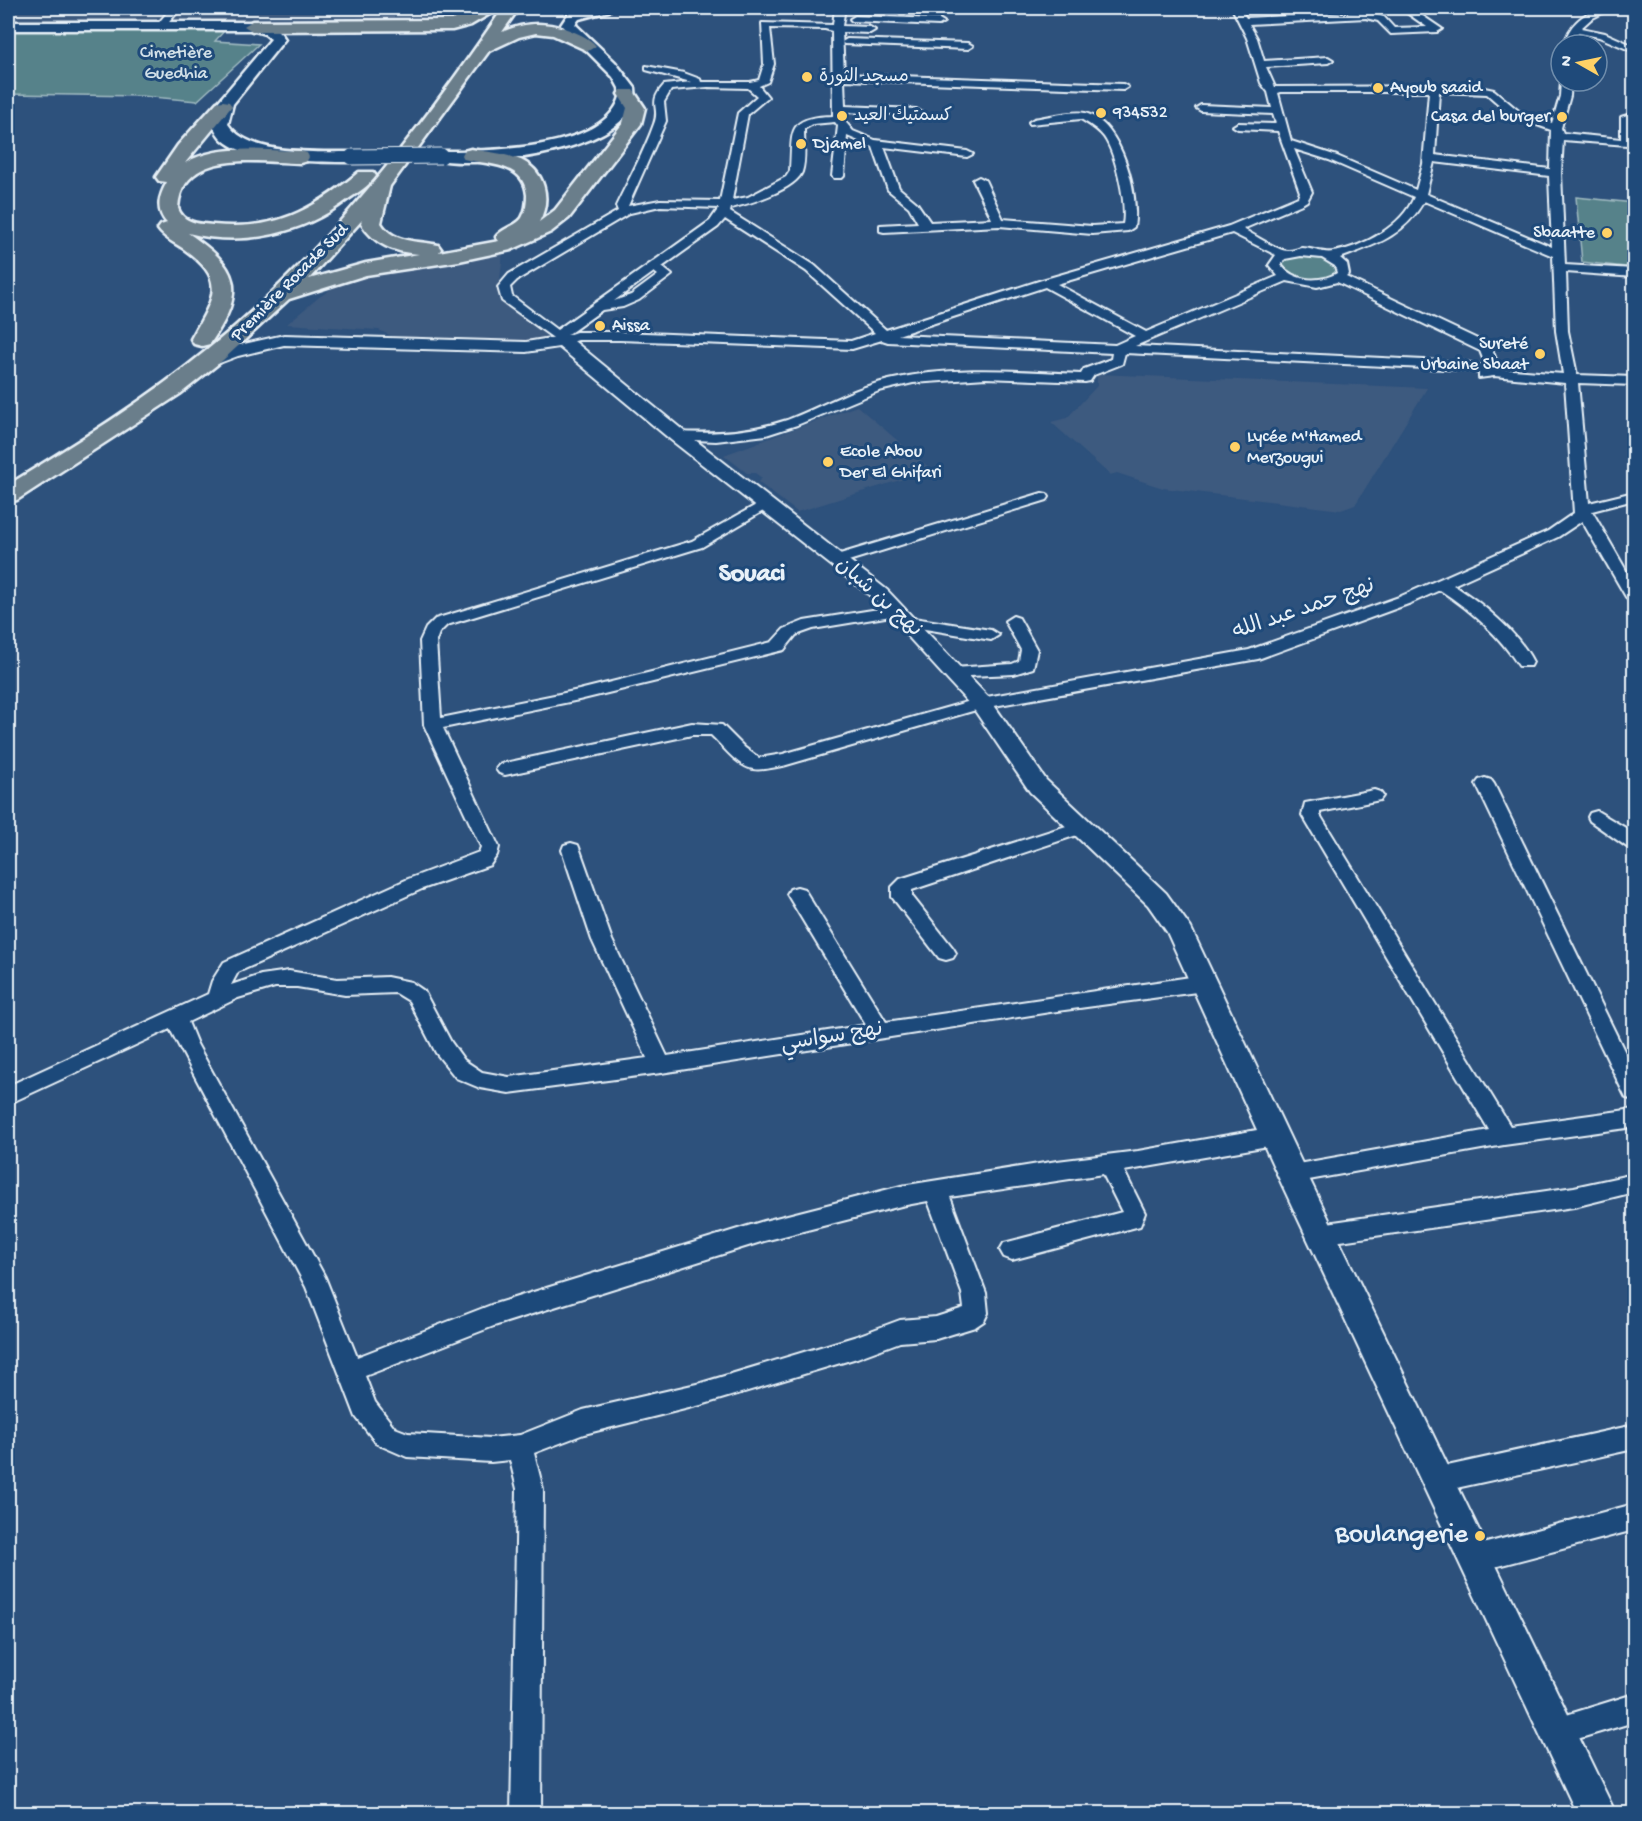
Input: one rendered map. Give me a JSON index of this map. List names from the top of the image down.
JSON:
{
  "streets": {
    "highway": ["Première Rocade Sud"],
    "street": ["نهج بن شبان", "نهج حمد عبد الله", "نهج سواسي"]
  },
  "crossings": [
    ["نهج بن شبان", "نهج حمد عبد الله"],
    ["نهج بن شبان", "نهج سواسي"]
  ],
  "districts": ["Souaci"],
  "parks": ["Cimetière Guedhia"],
  "places": [
    "مسجد الثورة",
    "Ayoub saaid",
    "934532",
    "كسمتيك العيد",
    "Casa del burger",
    "Djamel",
    "Sbaatte",
    "Aissa",
    "Sureté Urbaine Sbaat",
    "Lycée M'Hamed Merzougui",
    "Ecole Abou Der El Ghifari",
    "Boulangerie"
  ],
  "north": "left"
}
